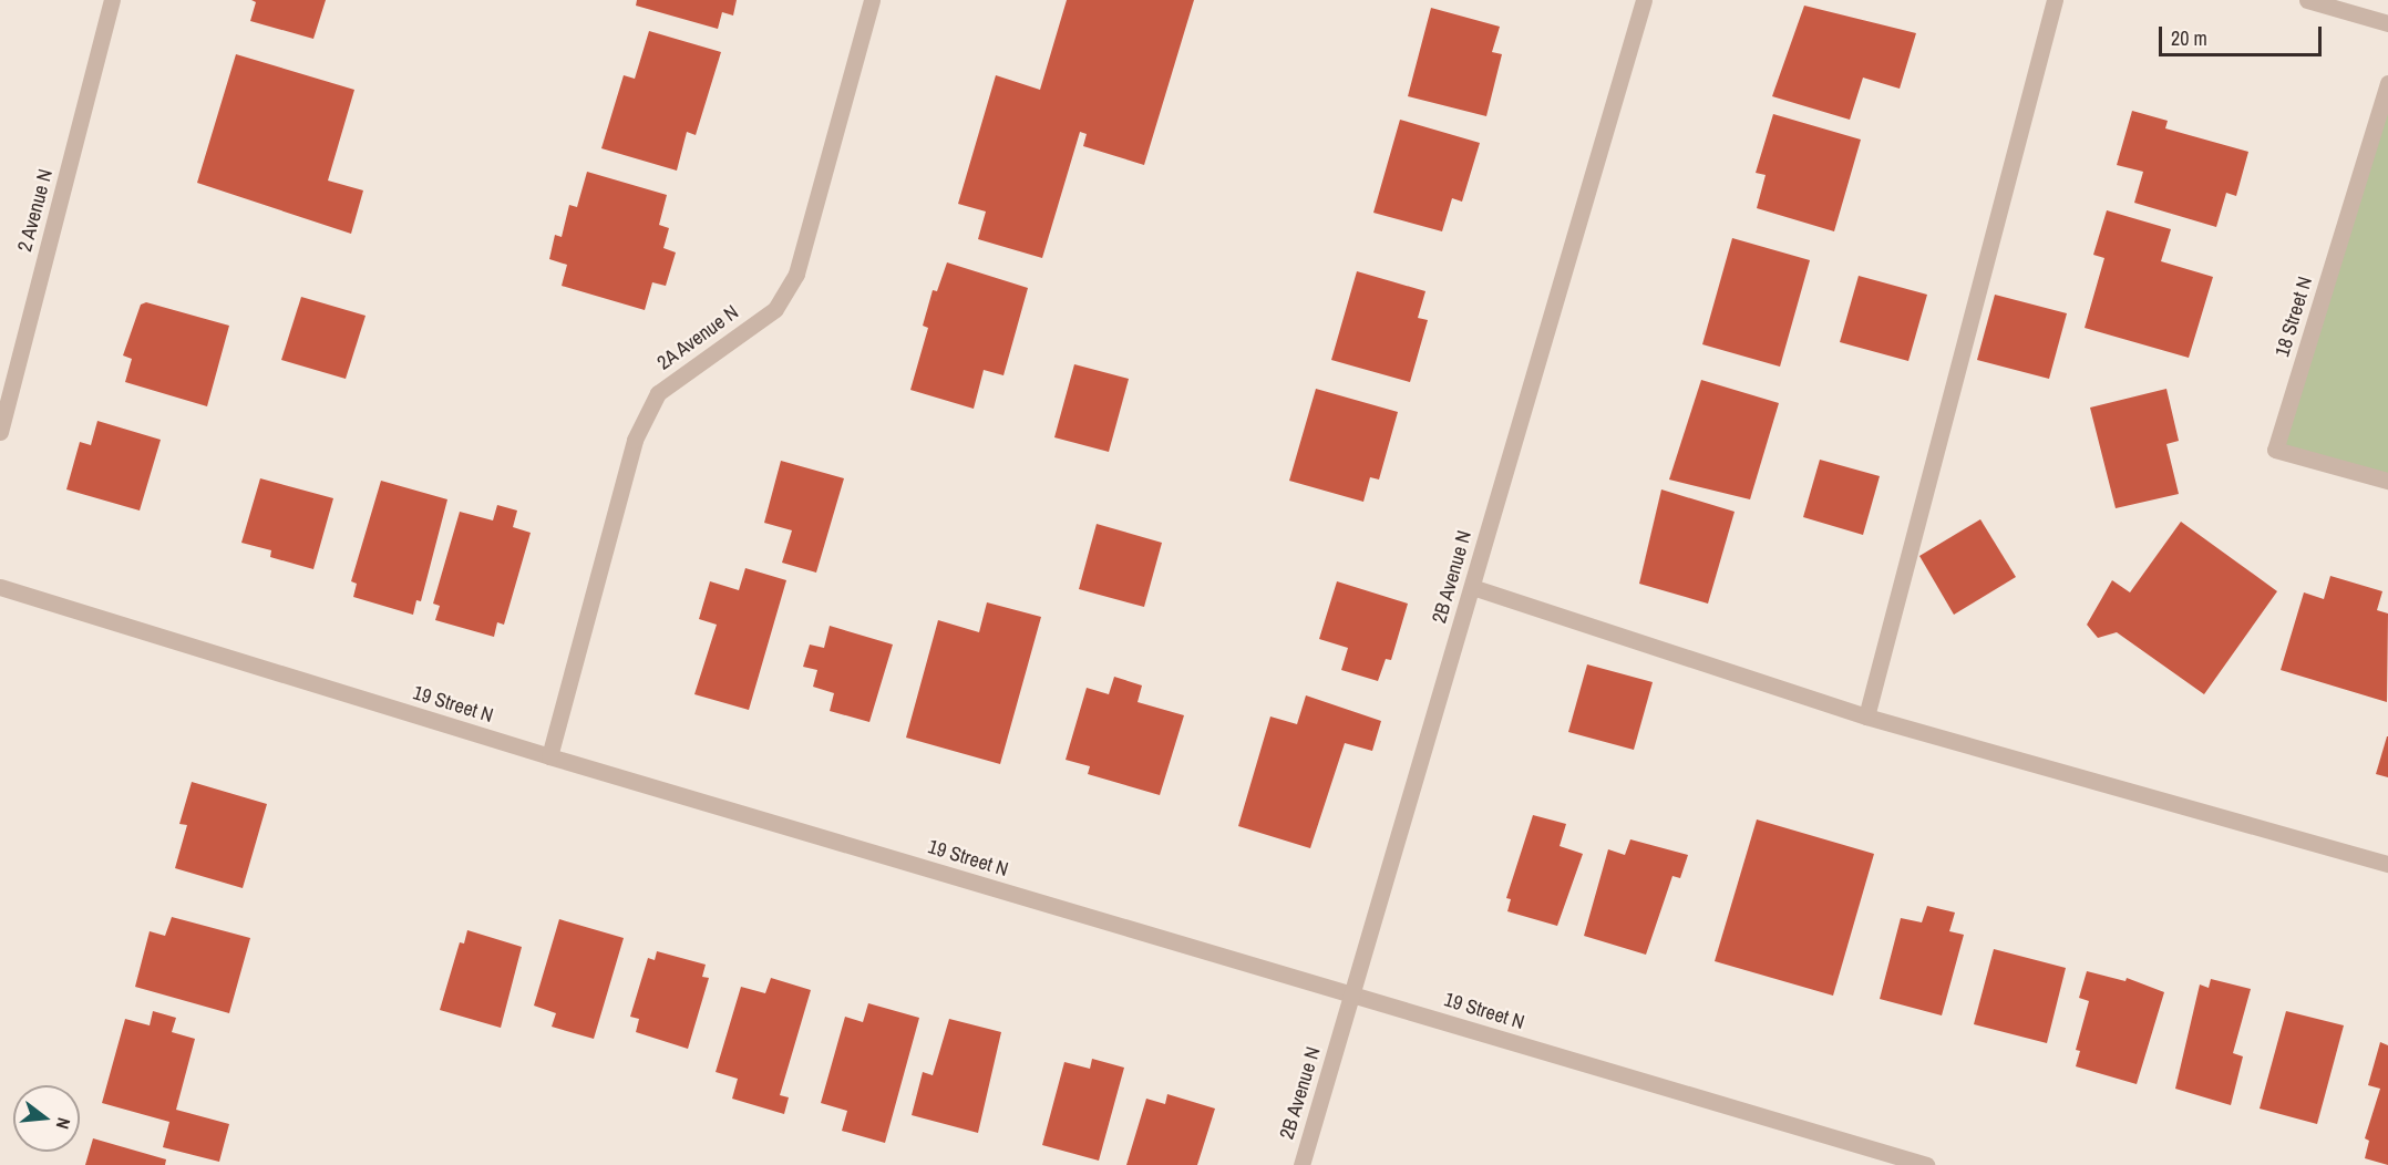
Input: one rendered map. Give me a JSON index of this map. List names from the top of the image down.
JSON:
{
  "streets": {
    "street": [
      "2 Avenue N",
      "18 Street N",
      "2A Avenue N",
      "2B Avenue N",
      "19 Street N"
    ]
  },
  "crossings": [
    ["2A Avenue N", "19 Street N"],
    ["2B Avenue N", "19 Street N"]
  ],
  "scale_bar": "20 m",
  "north": "right"
}
